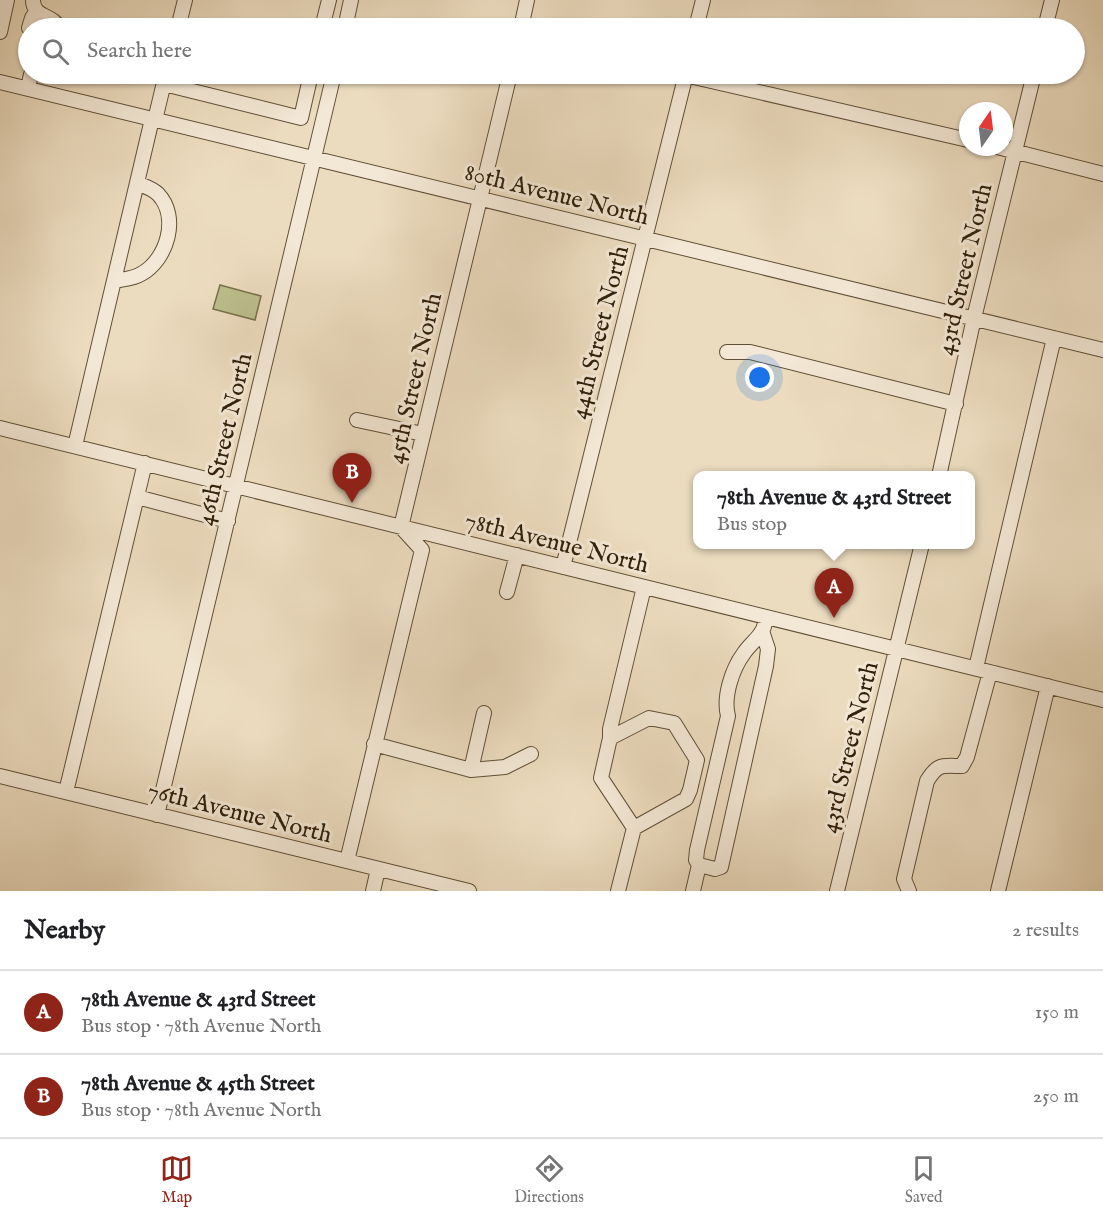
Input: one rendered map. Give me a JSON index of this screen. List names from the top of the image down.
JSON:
{
  "streets": {
    "street": [
      "80th Avenue North",
      "43rd Street North",
      "44th Street North",
      "45th Street North",
      "46th Street North",
      "78th Avenue North",
      "76th Avenue North"
    ]
  },
  "crossings": [
    ["80th Avenue North", "43rd Street North"],
    ["80th Avenue North", "44th Street North"],
    ["80th Avenue North", "45th Street North"],
    ["80th Avenue North", "46th Street North"],
    ["43rd Street North", "78th Avenue North"],
    ["44th Street North", "78th Avenue North"],
    ["45th Street North", "78th Avenue North"],
    ["46th Street North", "78th Avenue North"],
    ["46th Street North", "76th Avenue North"]
  ],
  "north": "top",
  "page": {
    "search": "Search here",
    "pins": ["B", "A"],
    "popup": ["78th Avenue & 43rd Street", "Bus stop"],
    "heading": ["Nearby", "2 results"],
    "list": [
      {
        "mark": "A",
        "name": "78th Avenue & 43rd Street",
        "note": "Bus stop · 78th Avenue North",
        "value": "150 m"
      },
      {
        "mark": "B",
        "name": "78th Avenue & 45th Street",
        "note": "Bus stop · 78th Avenue North",
        "value": "250 m"
      }
    ],
    "nav": ["Map", "Directions", "Saved"]
  }
}
